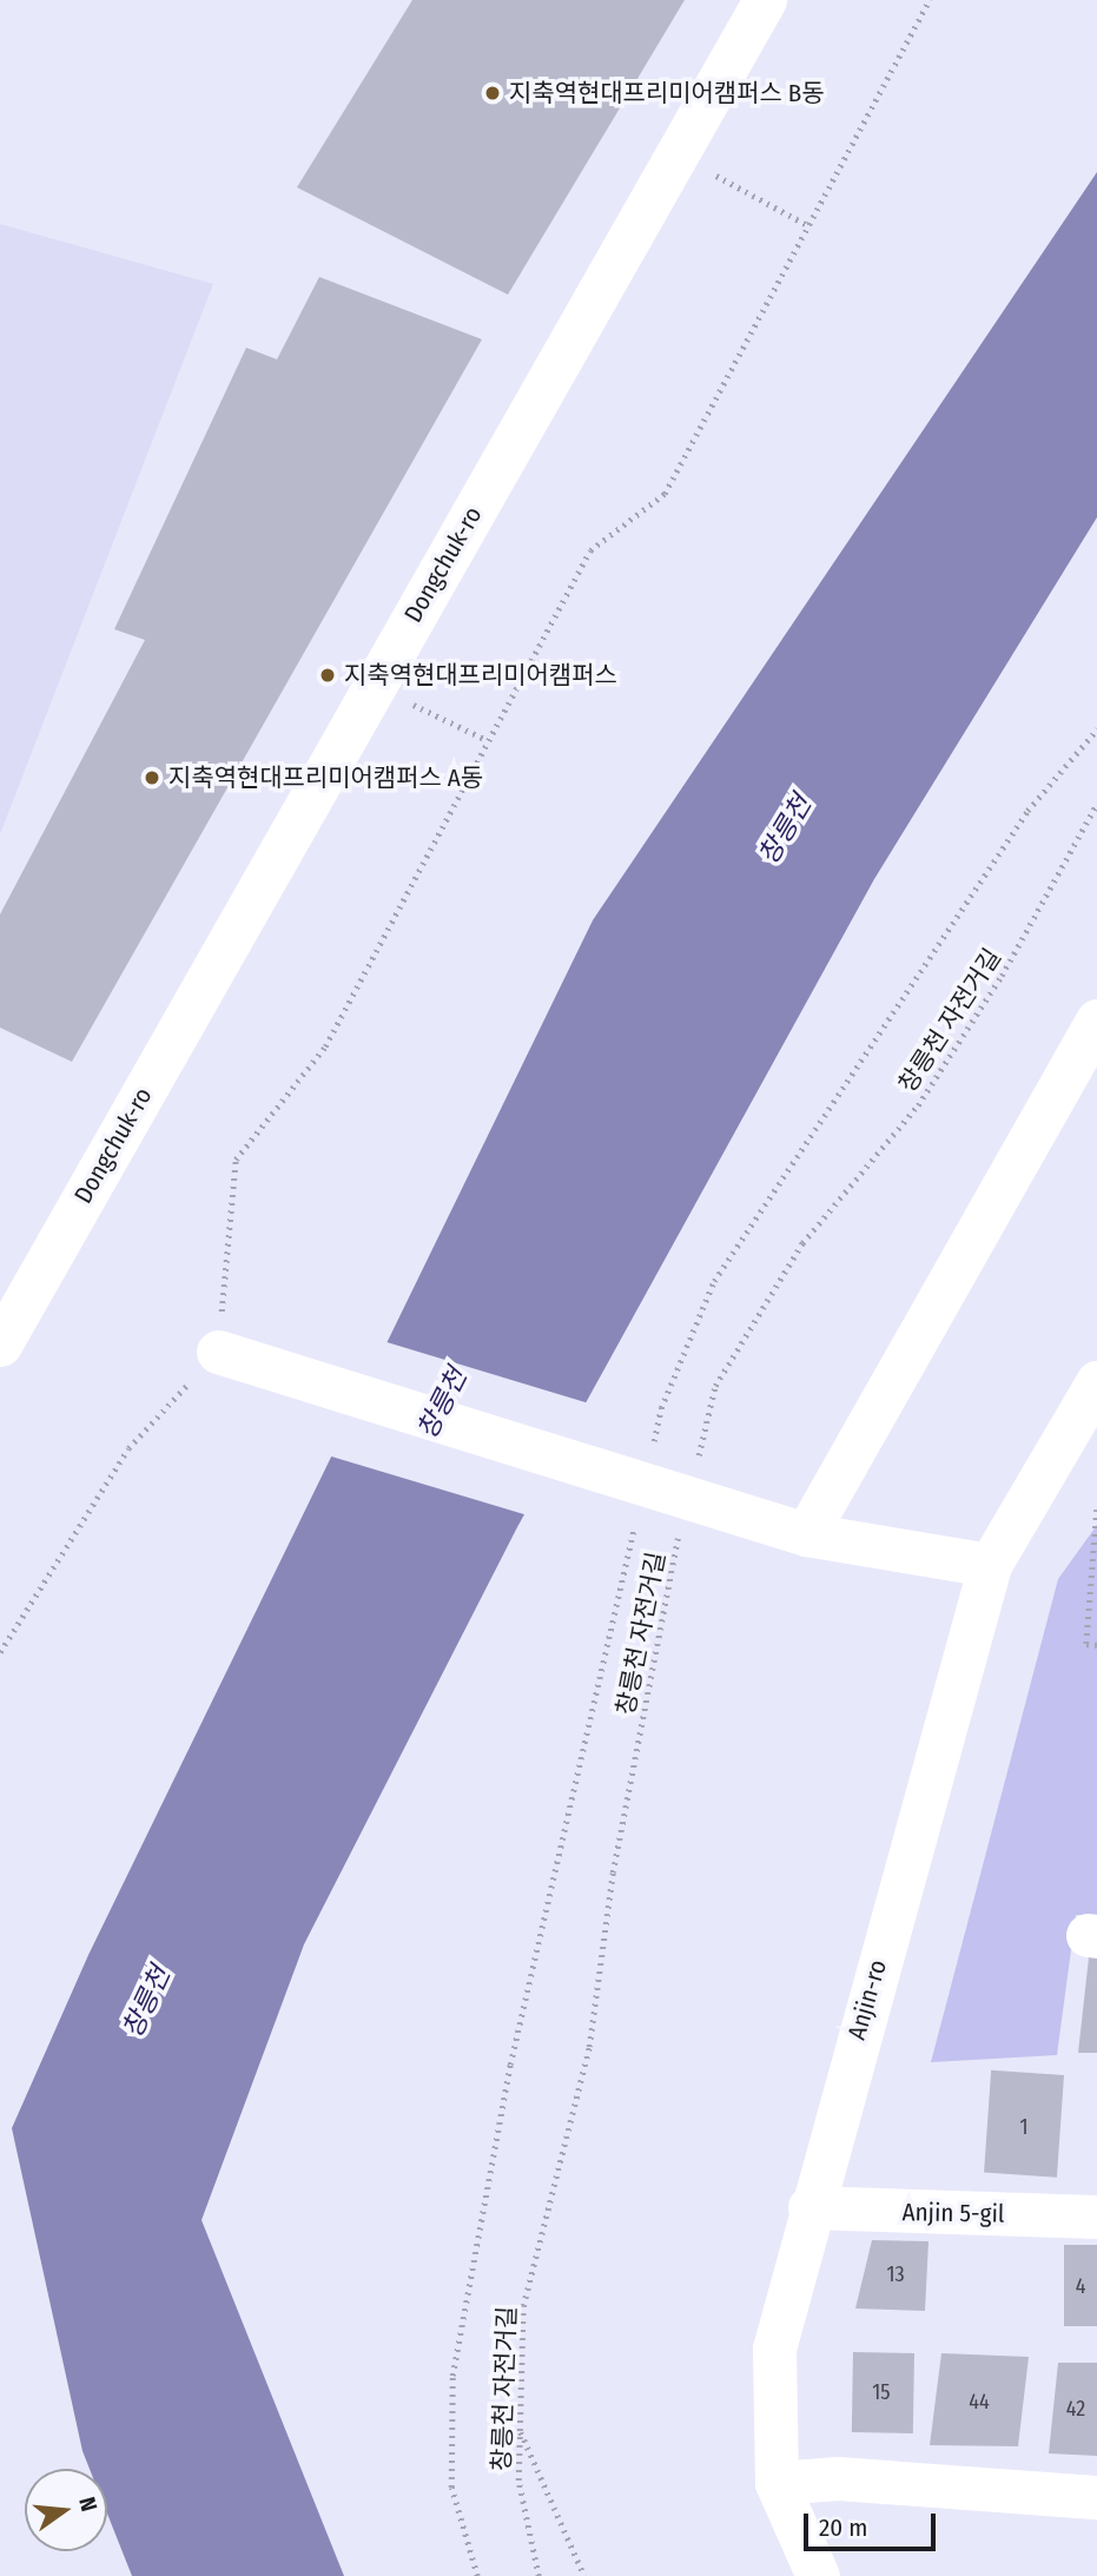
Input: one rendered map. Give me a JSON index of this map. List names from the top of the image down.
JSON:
{
  "streets": {
    "street": ["Dongchuk-ro", "Anjin-ro", "Anjin 5-gil"],
    "path": ["창릉천 자전거길"]
  },
  "crossings": [
    ["Anjin-ro", "Anjin 5-gil"]
  ],
  "water": ["창릉천"],
  "places": ["지축역현대프리미어캠퍼스 B동", "지축역현대프리미어캠퍼스", "지축역현대프리미어캠퍼스 A동"],
  "house_numbers": [
    "1",
    "13",
    "4",
    "15",
    "44",
    "42"
  ],
  "scale_bar": "20 m",
  "north": "right"
}
